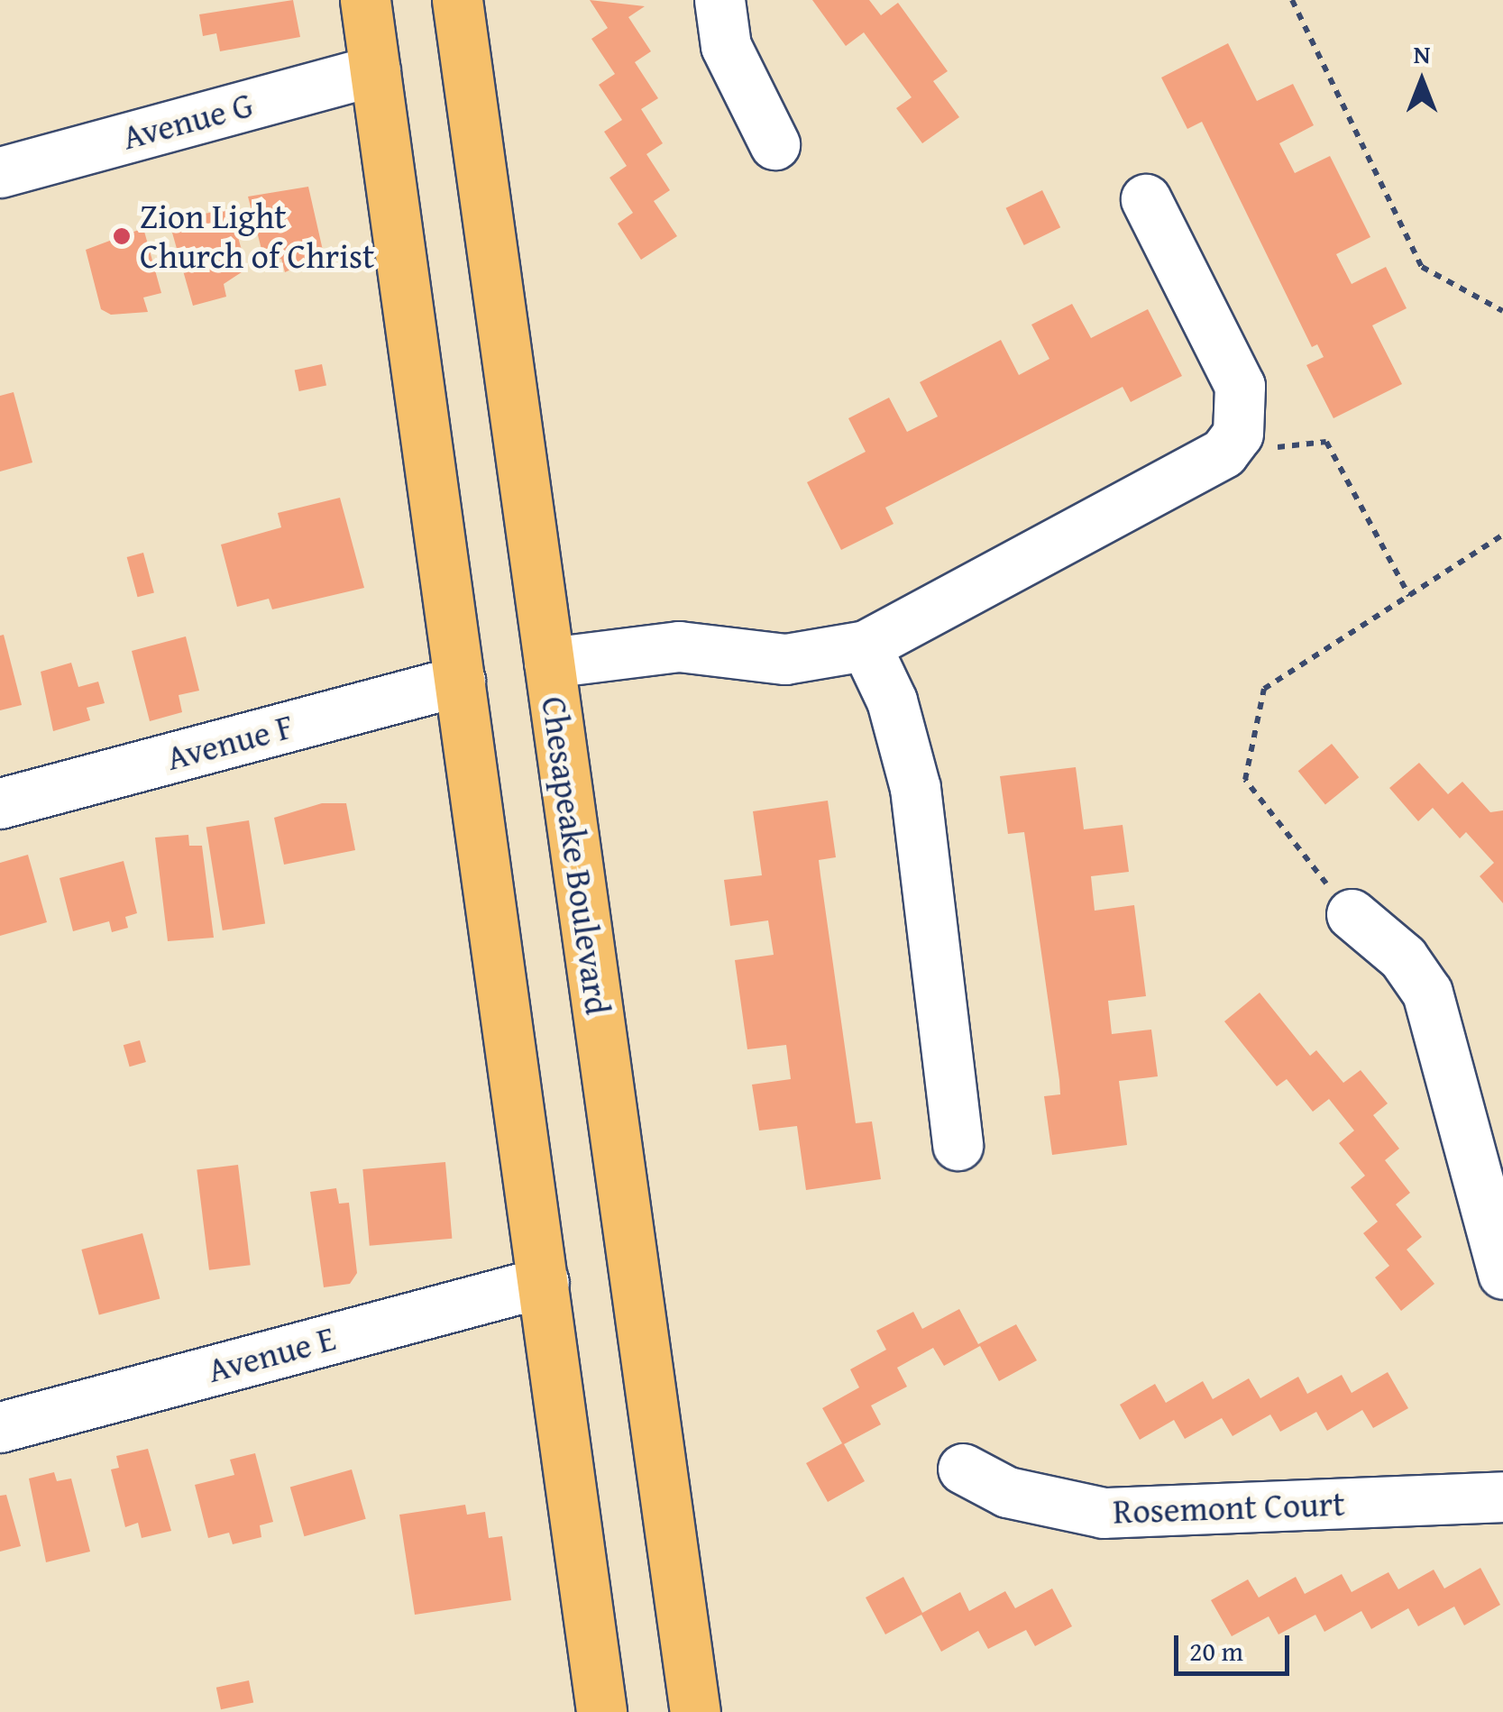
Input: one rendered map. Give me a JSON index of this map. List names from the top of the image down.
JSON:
{
  "streets": {
    "main road": ["Chesapeake Boulevard"],
    "street": [
      "Avenue G",
      "Avenue F",
      "Avenue E",
      "Rosemont Court"
    ]
  },
  "places": ["Zion Light Church of Christ"],
  "scale_bar": "20 m",
  "north": "top"
}
